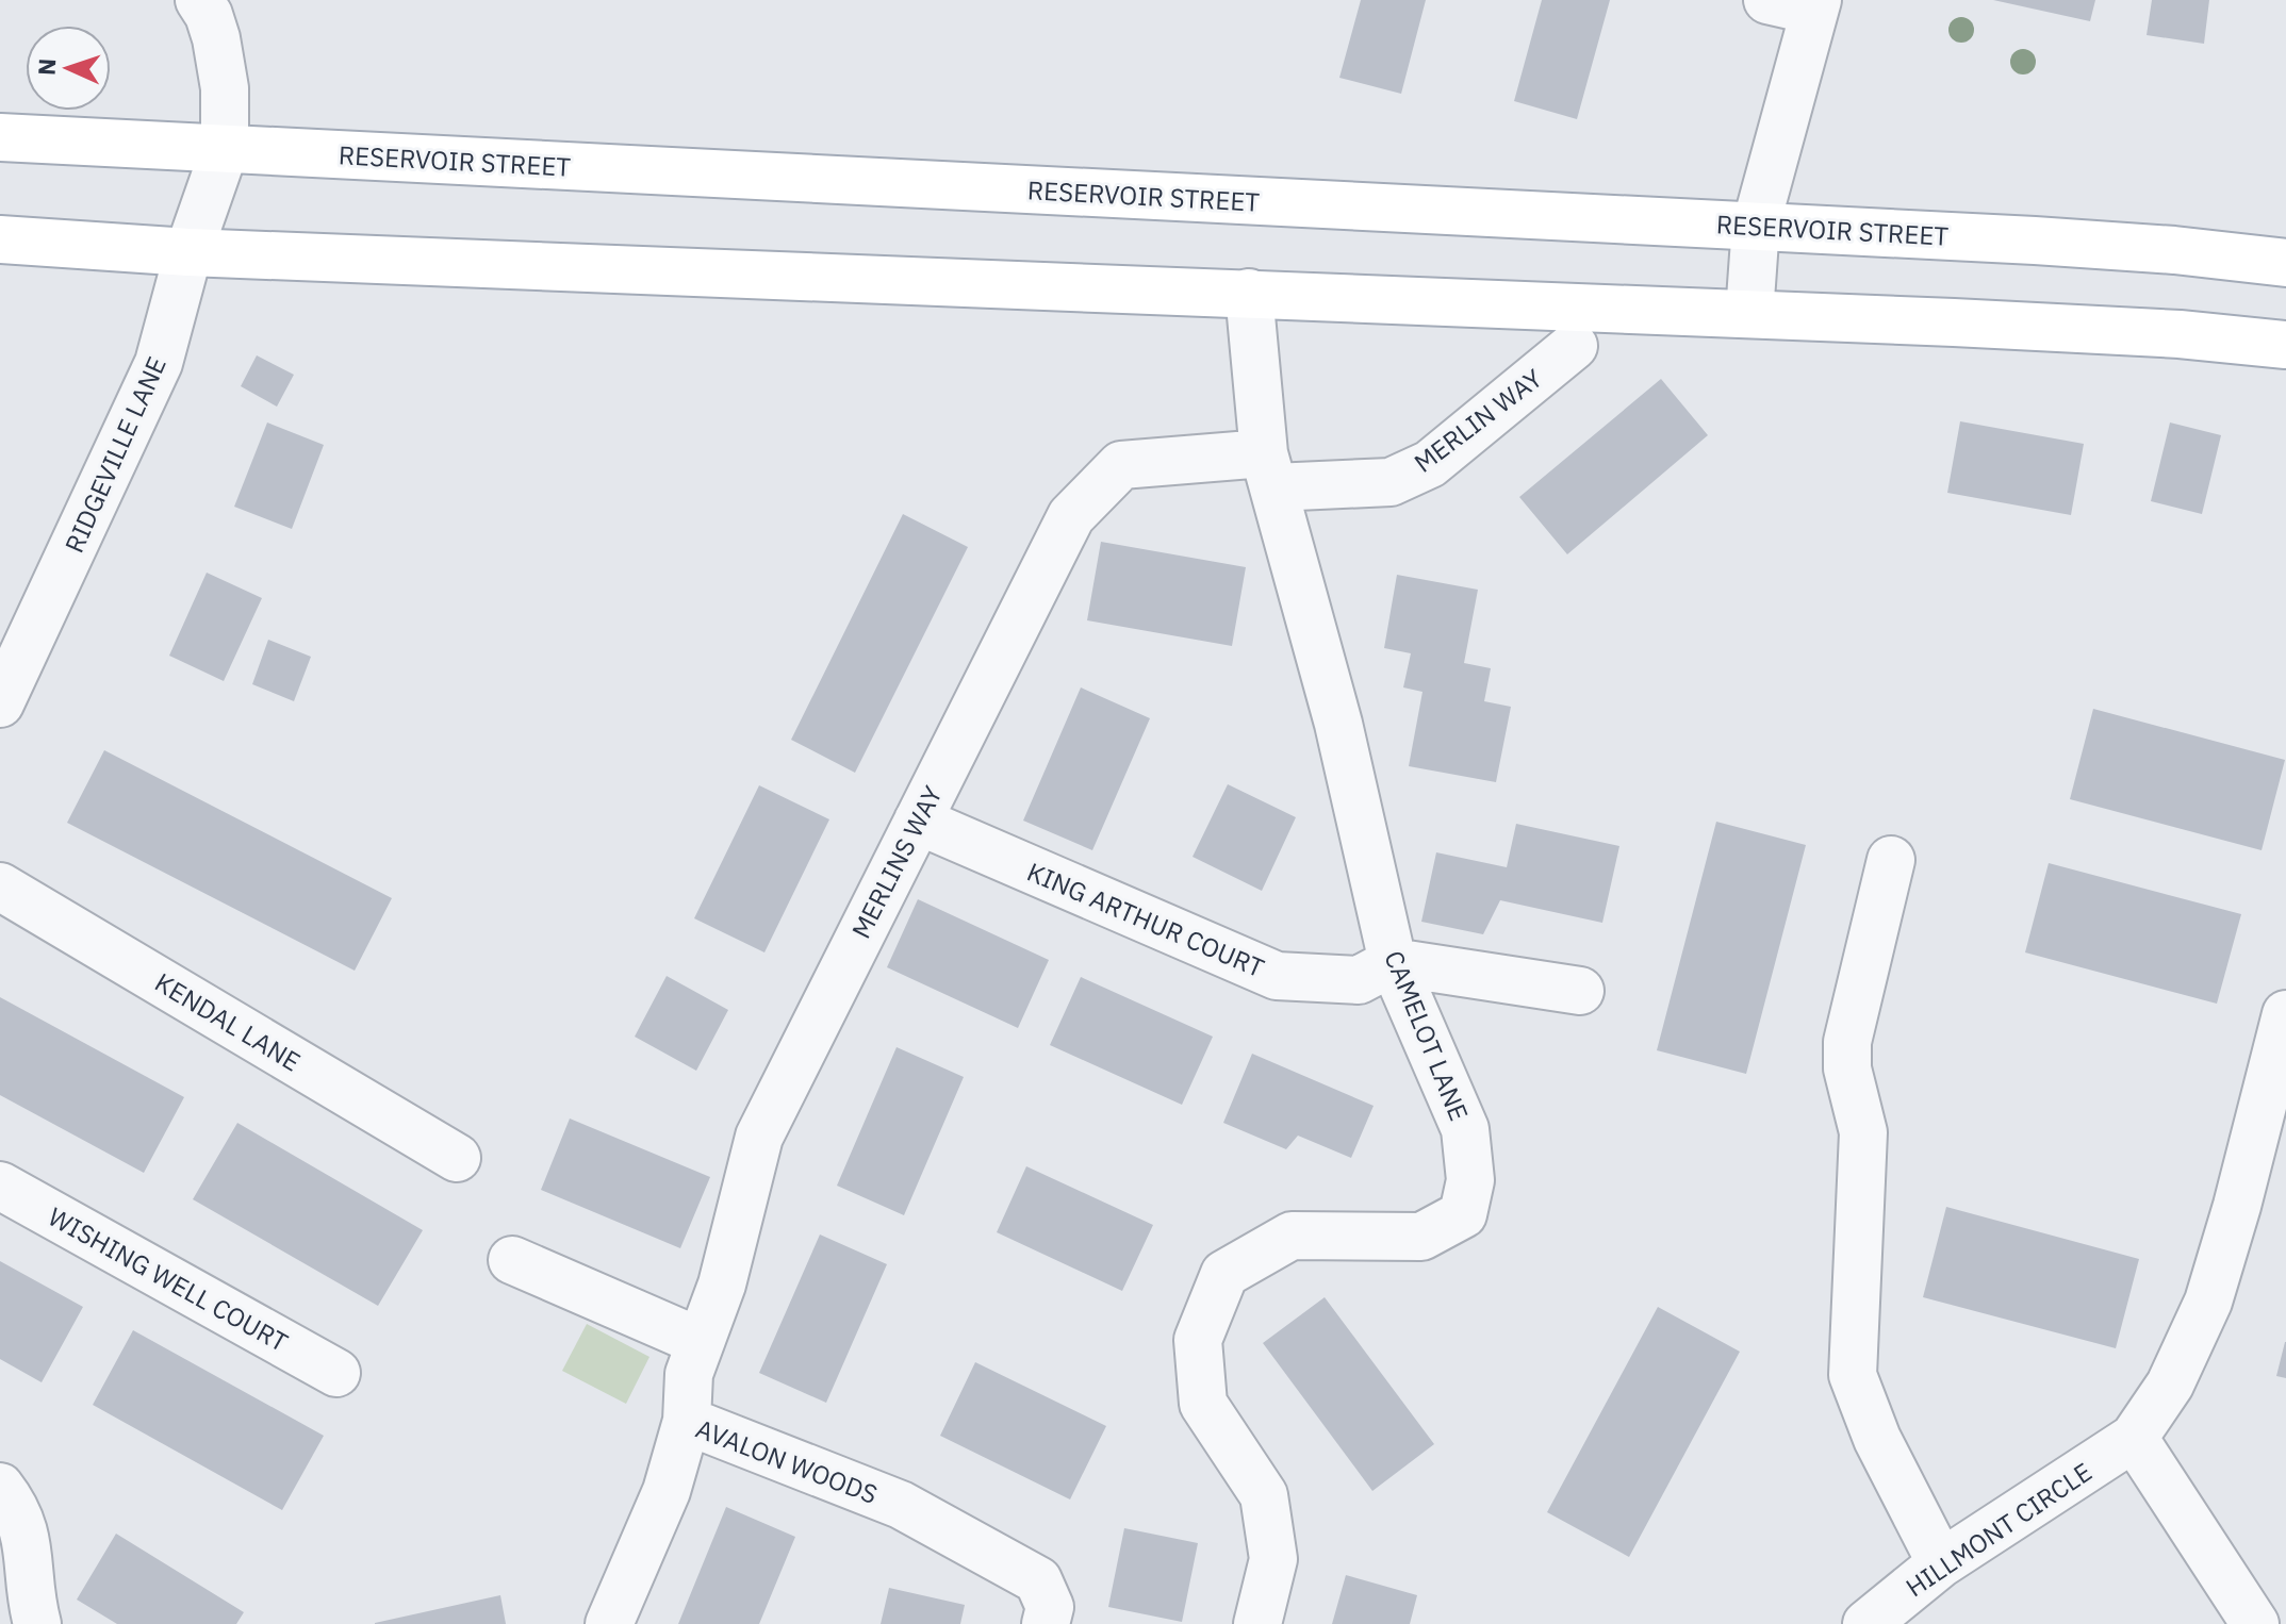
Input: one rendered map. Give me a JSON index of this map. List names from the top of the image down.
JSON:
{
  "streets": {
    "main road": ["RESERVOIR STREET"],
    "street": [
      "MERLIN WAY",
      "RIDGEVILLE LANE",
      "MERLINS WAY",
      "KING ARTHUR COURT",
      "KENDAL LANE",
      "CAMELOT LANE",
      "WISHING WELL COURT",
      "AVALON WOODS",
      "HILLMONT CIRCLE"
    ]
  },
  "crossings": [
    ["RESERVOIR STREET", "RIDGEVILLE LANE"],
    ["MERLIN WAY", "MERLINS WAY"],
    ["MERLIN WAY", "CAMELOT LANE"],
    ["MERLINS WAY", "KING ARTHUR COURT"],
    ["MERLINS WAY", "CAMELOT LANE"],
    ["MERLINS WAY", "AVALON WOODS"],
    ["KING ARTHUR COURT", "CAMELOT LANE"]
  ],
  "north": "left"
}
